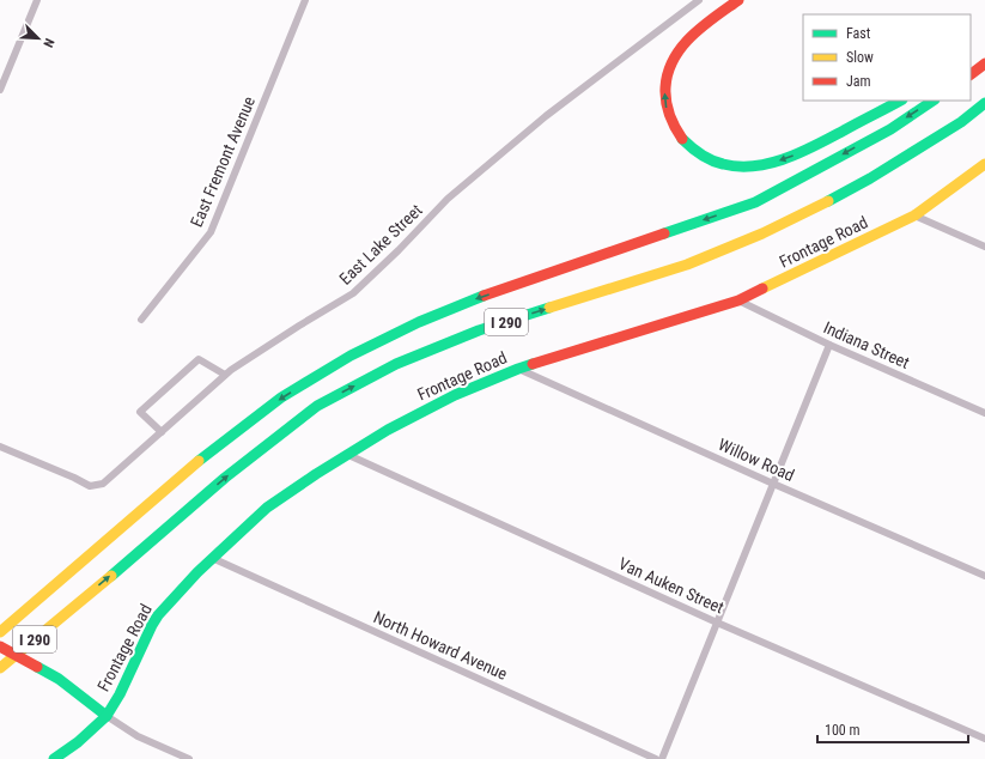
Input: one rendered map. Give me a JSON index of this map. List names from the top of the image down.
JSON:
{
  "streets": {
    "main road": ["Frontage Road", "I 290"],
    "street": [
      "East Fremont Avenue",
      "East Lake Street",
      "Indiana Street",
      "Willow Road",
      "Van Auken Street",
      "North Howard Avenue"
    ]
  },
  "crossings": [
    ["Frontage Road", "Indiana Street"],
    ["Frontage Road", "Willow Road"],
    ["Frontage Road", "Van Auken Street"],
    ["Frontage Road", "North Howard Avenue"]
  ],
  "legend": ["Fast", "Slow", "Jam"],
  "scale_bar": "100 m",
  "north": "bottom right"
}
